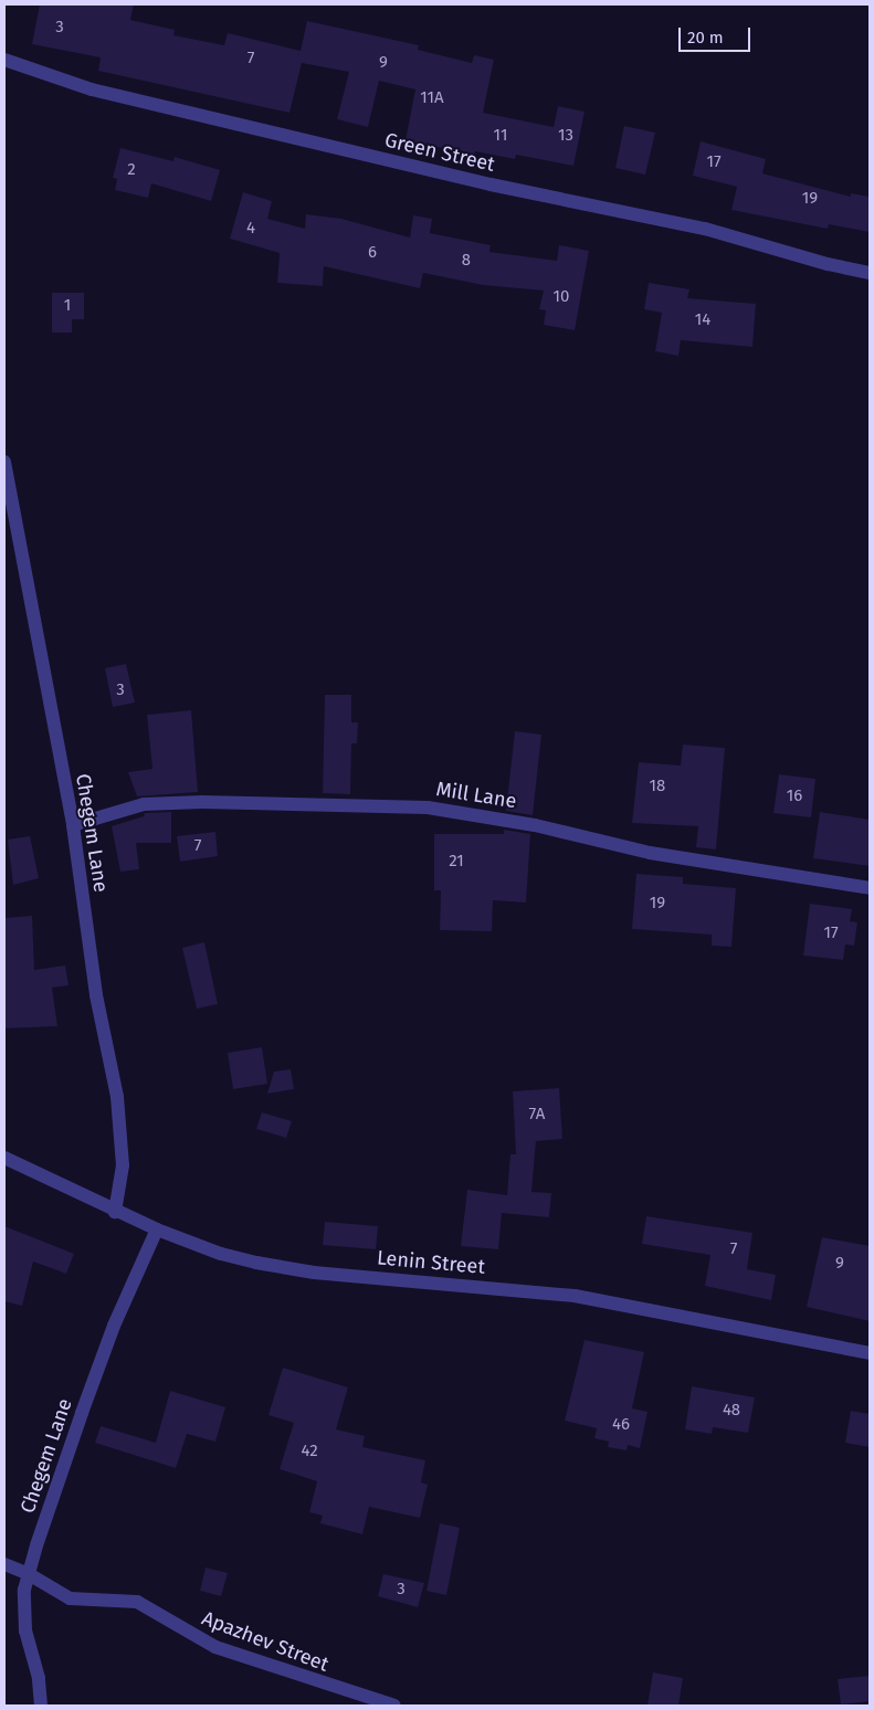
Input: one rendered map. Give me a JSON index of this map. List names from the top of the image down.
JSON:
{
  "streets": {
    "street": [
      "Green Street",
      "Mill Lane",
      "Chegem Lane",
      "Lenin Street",
      "Apazhev Street"
    ]
  },
  "crossings": [
    ["Mill Lane", "Chegem Lane"],
    ["Chegem Lane", "Lenin Street"],
    ["Chegem Lane", "Apazhev Street"]
  ],
  "house_numbers": [
    "3",
    "7",
    "9",
    "11А",
    "11",
    "13",
    "17",
    "2",
    "19",
    "4",
    "6",
    "8",
    "10",
    "1",
    "14",
    "3",
    "18",
    "16",
    "7",
    "21",
    "19",
    "17",
    "7А",
    "7",
    "9",
    "48",
    "46",
    "42",
    "3"
  ],
  "scale_bar": "20 m"
}
